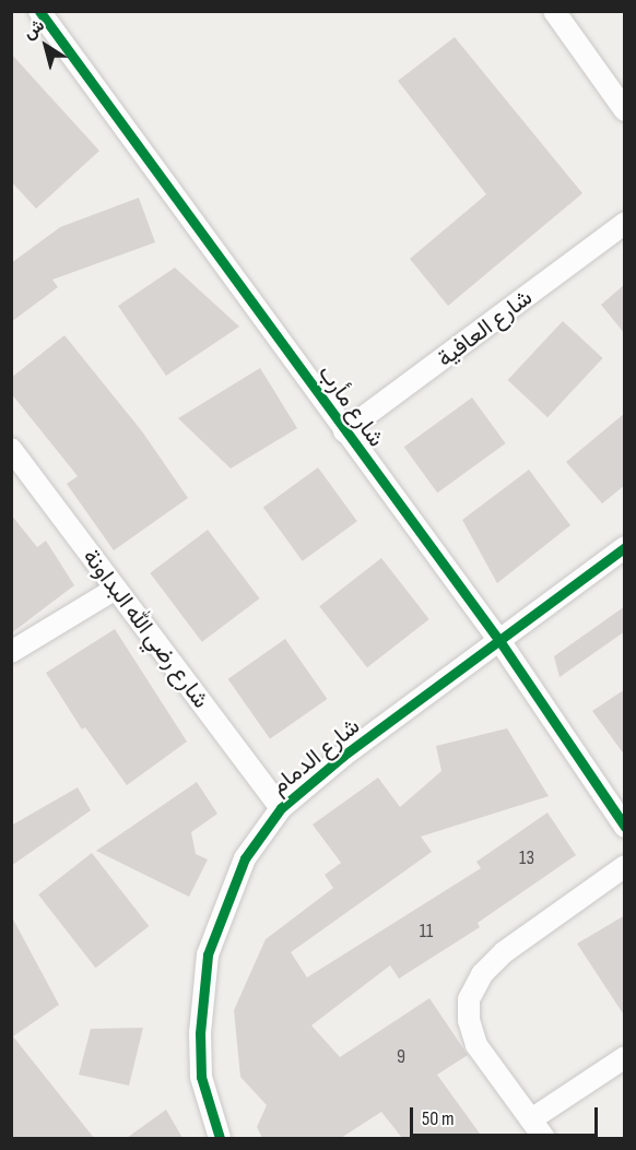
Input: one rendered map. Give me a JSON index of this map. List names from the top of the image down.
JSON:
{
  "streets": {
    "street": [
      "شارع العافية",
      "شارع مأرب",
      "شارع رضي الله البداونة",
      "شارع الدمام"
    ]
  },
  "crossings": [
    ["شارع العافية", "شارع مأرب"],
    ["شارع مأرب", "شارع الدمام"],
    ["شارع رضي الله البداونة", "شارع الدمام"]
  ],
  "house_numbers": ["13", "11", "9"],
  "scale_bar": "50 m",
  "north": "top left"
}
